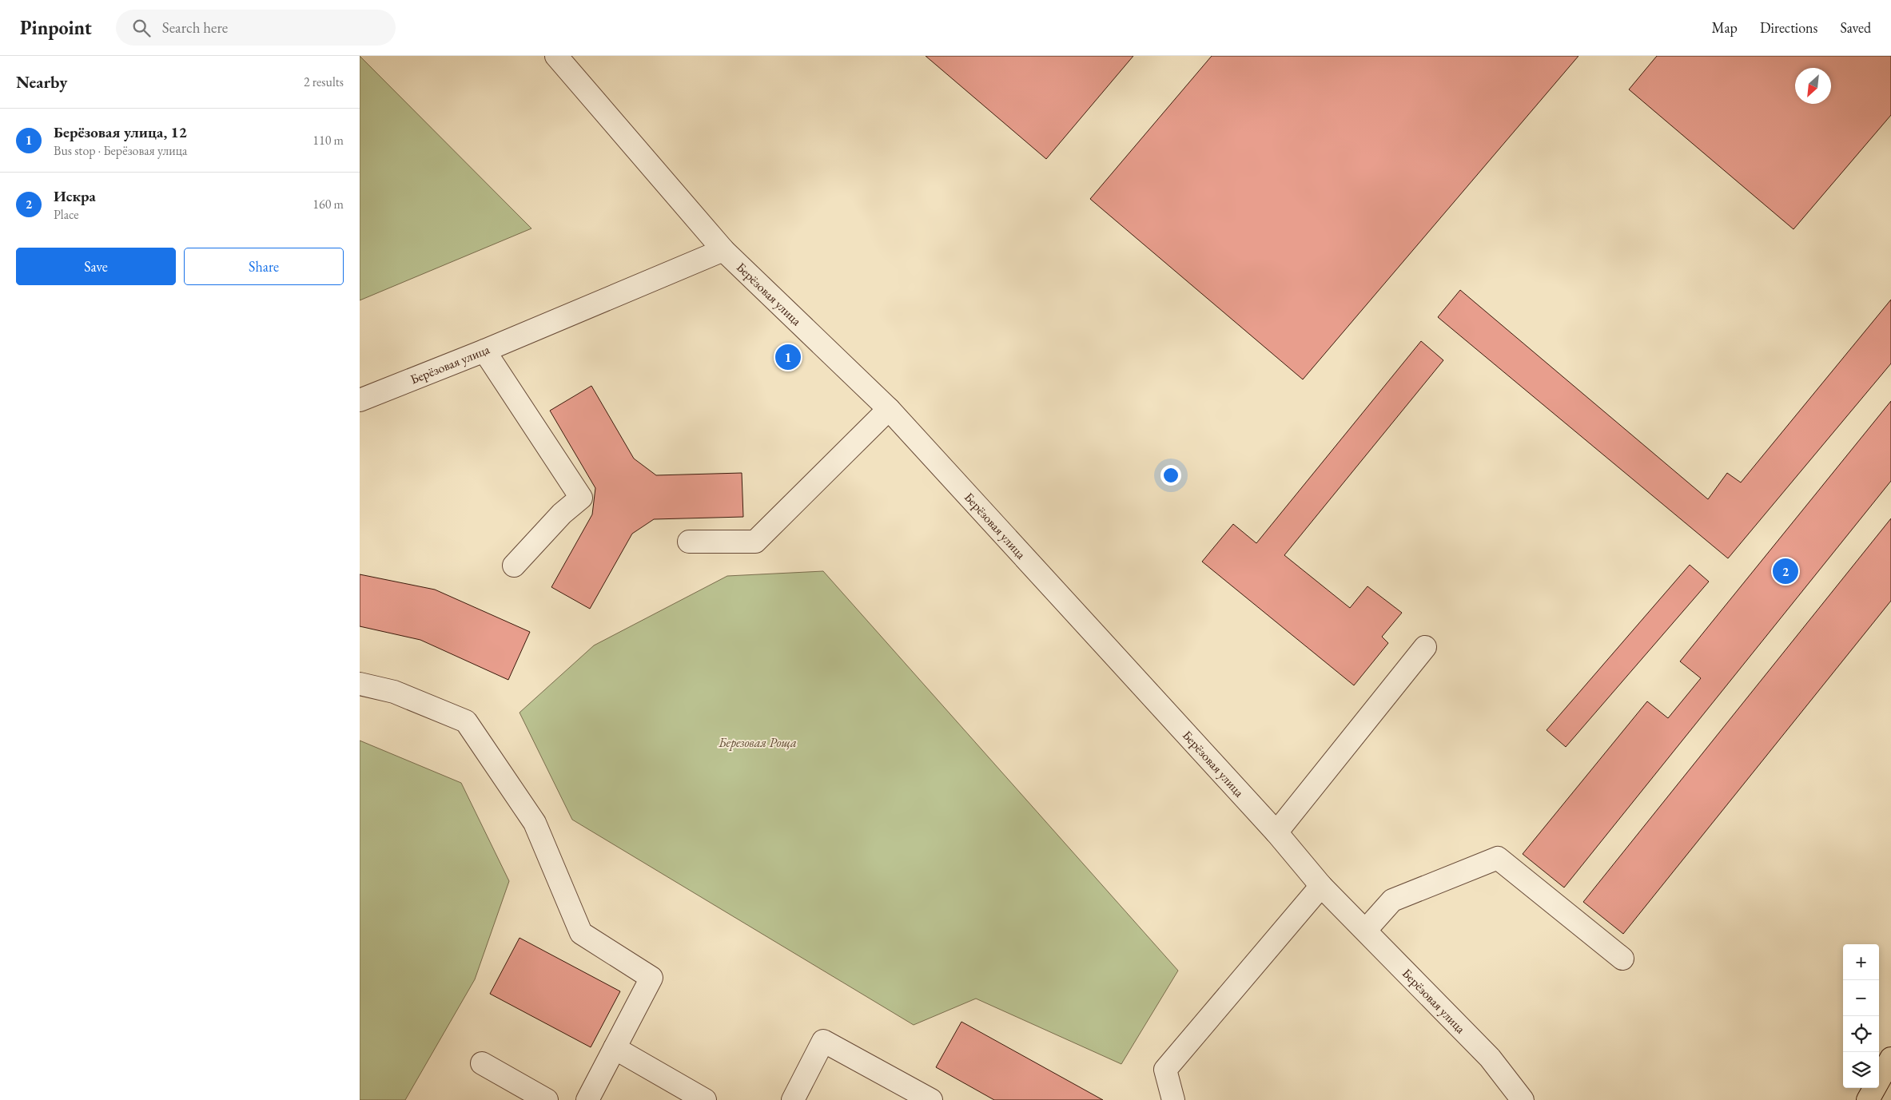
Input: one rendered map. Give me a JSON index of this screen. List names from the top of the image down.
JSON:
{
  "streets": {
    "street": ["Берёзовая улица"]
  },
  "parks": ["Березовая Роща"],
  "north": "bottom left",
  "page": {
    "header": "Pinpoint",
    "search": "Search here",
    "nav": ["Map", "Directions", "Saved"],
    "heading": ["Nearby", "2 results"],
    "list": [
      {
        "mark": "1",
        "name": "Берёзовая улица, 12",
        "note": "Bus stop · Берёзовая улица",
        "value": "110 m"
      },
      {
        "mark": "2",
        "name": "Искра",
        "note": "Place",
        "value": "160 m"
      }
    ],
    "buttons": ["Save", "Share"],
    "pins": ["1", "2"],
    "map_buttons": ["+", "−"]
  }
}
